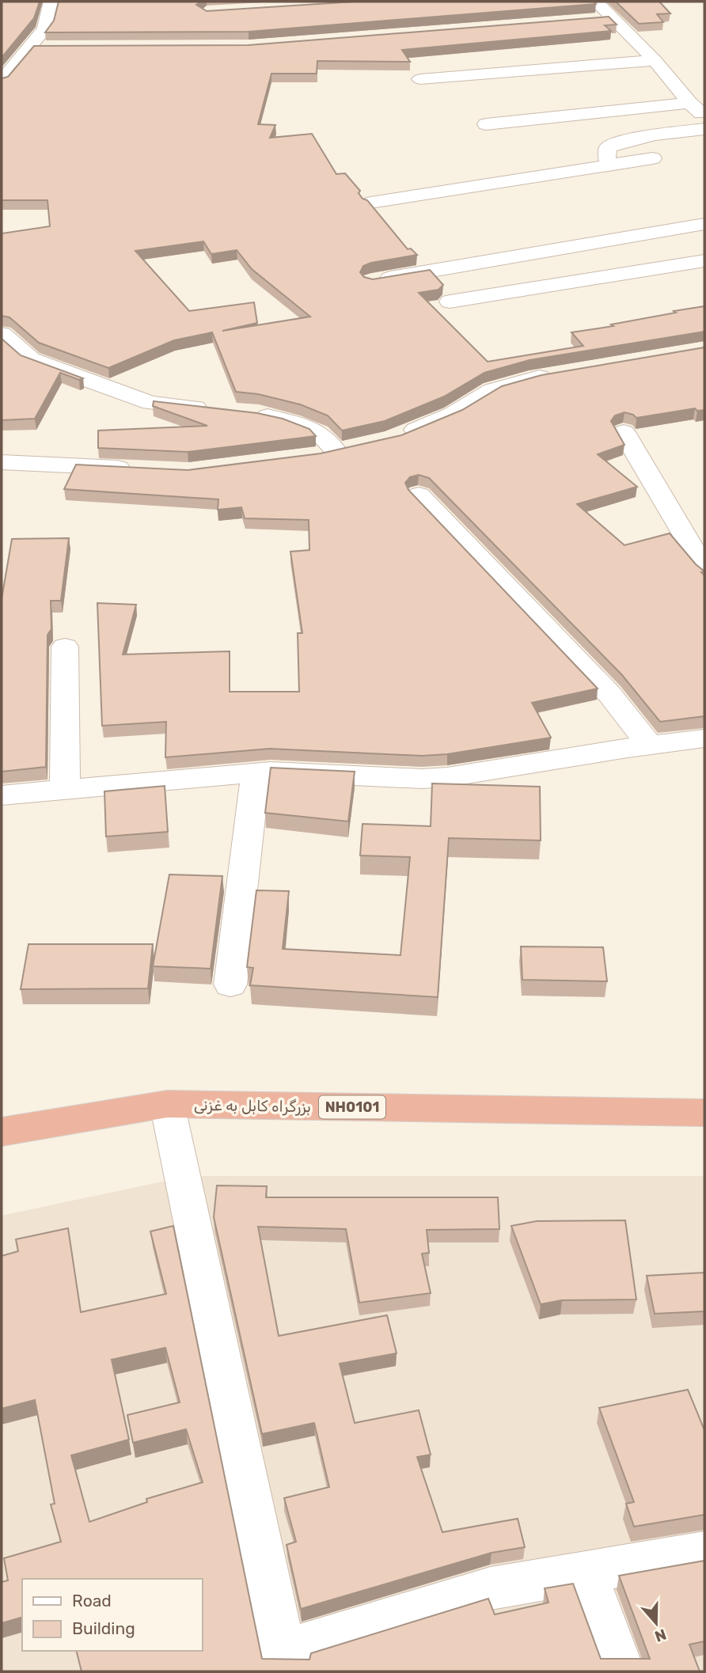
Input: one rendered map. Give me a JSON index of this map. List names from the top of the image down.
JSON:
{
  "streets": {
    "highway": ["بزرگراه کابل به غزنی", "NH0101"]
  },
  "legend": ["Road", "Building"],
  "north": "bottom"
}
